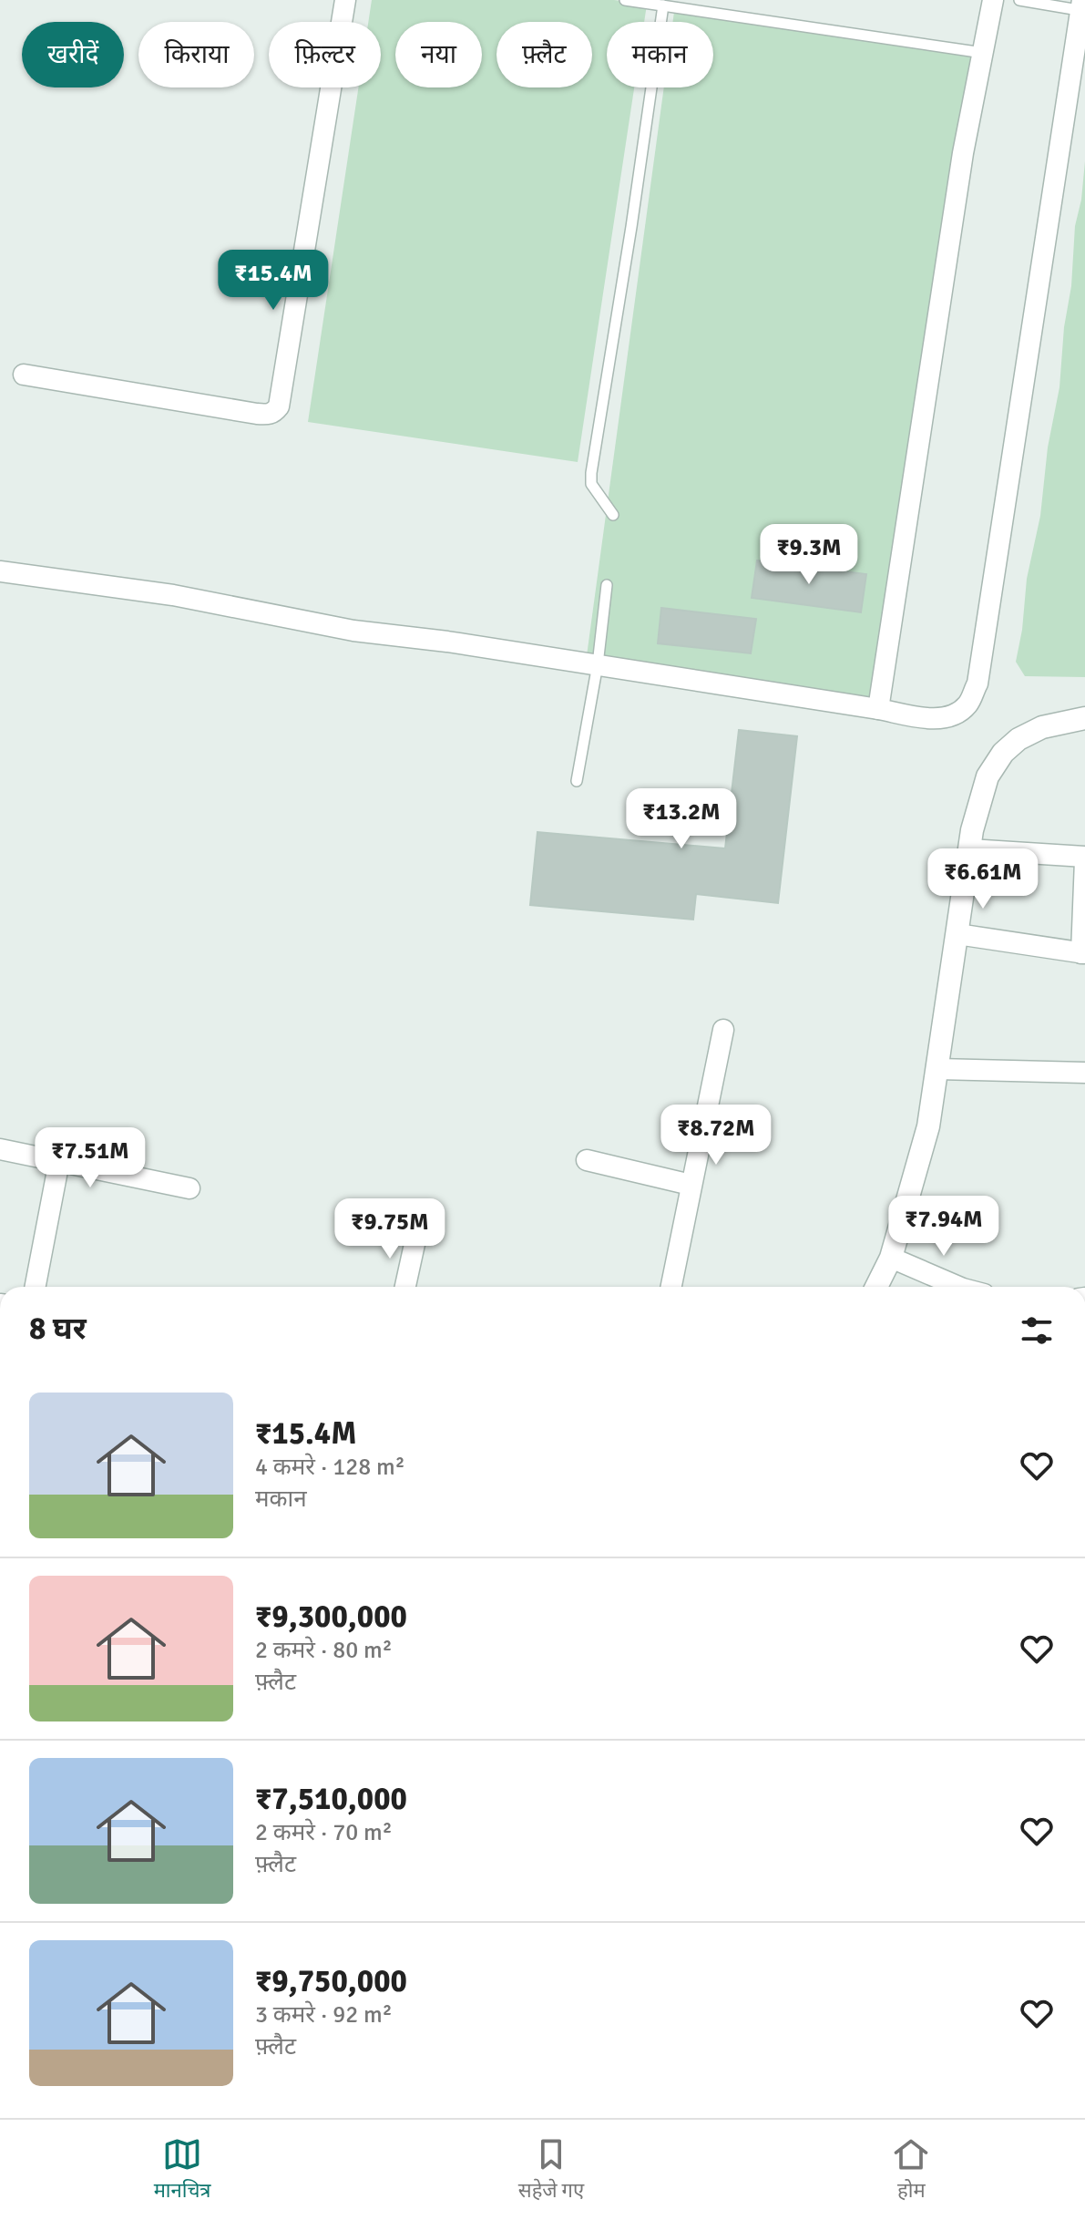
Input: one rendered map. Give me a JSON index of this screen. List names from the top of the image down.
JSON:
{
  "page": {
    "chip": [
      "खरीदें",
      "किराया",
      "फ़िल्टर",
      "नया",
      "फ़्लैट",
      "मकान"
    ],
    "price": [
      "₹15.4M",
      "₹9.3M",
      "₹13.2M",
      "₹6.61M",
      "₹8.72M",
      "₹7.51M",
      "₹7.94M",
      "₹9.75M"
    ],
    "heading": "8 घर",
    "list": [
      {
        "name": "₹15.4M",
        "note": "4 कमरे · 128 m² · मकान"
      },
      {
        "name": "₹9,300,000",
        "note": "2 कमरे · 80 m² · फ़्लैट"
      },
      {
        "name": "₹7,510,000",
        "note": "2 कमरे · 70 m² · फ़्लैट"
      },
      {
        "name": "₹9,750,000",
        "note": "3 कमरे · 92 m² · फ़्लैट"
      }
    ],
    "tabs": ["मानचित्र", "सहेजे गए", "होम"]
  }
}
